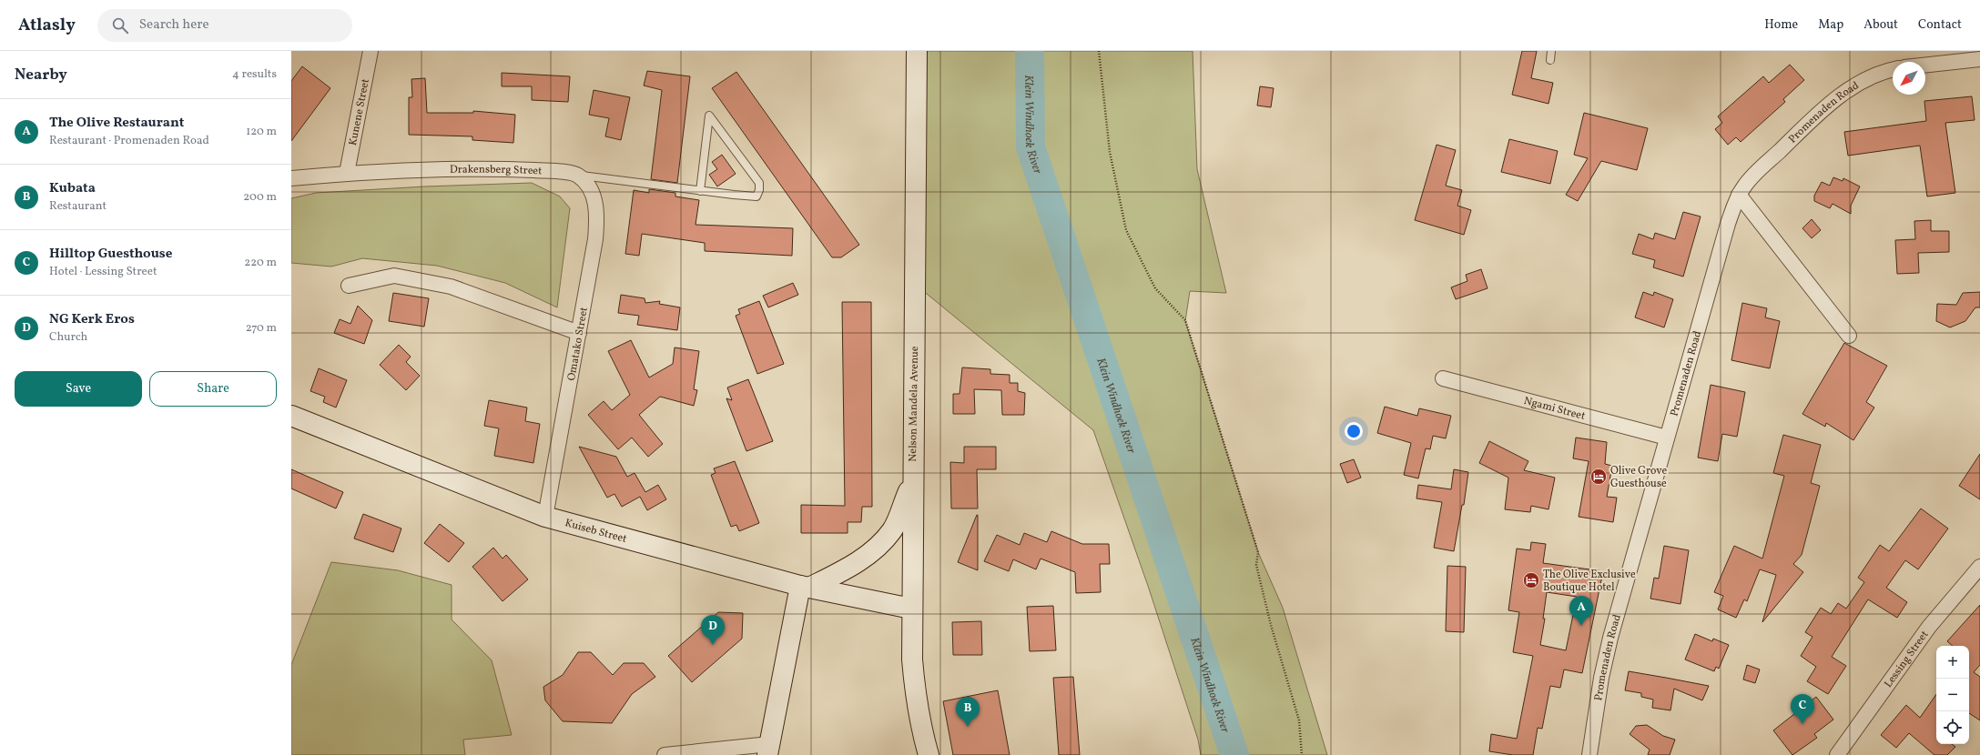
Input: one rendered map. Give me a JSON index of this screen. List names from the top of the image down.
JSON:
{
  "streets": {
    "main road": ["Nelson Mandela Avenue", "Kuiseb Street"],
    "street": [
      "Kunene Street",
      "Promenaden Road",
      "Drakensberg Street",
      "Omatako Street",
      "Ngami Street",
      "Lessing Street"
    ]
  },
  "crossings": [
    ["Kunene Street", "Drakensberg Street"],
    ["Promenaden Road", "Ngami Street"],
    ["Drakensberg Street", "Omatako Street"],
    ["Omatako Street", "Kuiseb Street"],
    ["Nelson Mandela Avenue", "Kuiseb Street"]
  ],
  "water": ["Klein Windhoek River"],
  "places": {
    "hotel": ["Olive Grove Guesthouse", "The Olive Exclusive Boutique Hotel"]
  },
  "north": "bottom left",
  "page": {
    "header": "Atlasly",
    "search": "Search here",
    "nav": [
      "Home",
      "Map",
      "About",
      "Contact"
    ],
    "heading": ["Nearby", "4 results"],
    "list": [
      {
        "mark": "A",
        "name": "The Olive Restaurant",
        "note": "Restaurant · Promenaden Road",
        "value": "120 m"
      },
      {
        "mark": "B",
        "name": "Kubata",
        "note": "Restaurant",
        "value": "200 m"
      },
      {
        "mark": "C",
        "name": "Hilltop Guesthouse",
        "note": "Hotel · Lessing Street",
        "value": "220 m"
      },
      {
        "mark": "D",
        "name": "NG Kerk Eros",
        "note": "Church",
        "value": "270 m"
      }
    ],
    "buttons": ["Save", "Share"],
    "pins": [
      "A",
      "D",
      "C",
      "B"
    ],
    "map_buttons": ["+", "−"]
  }
}
